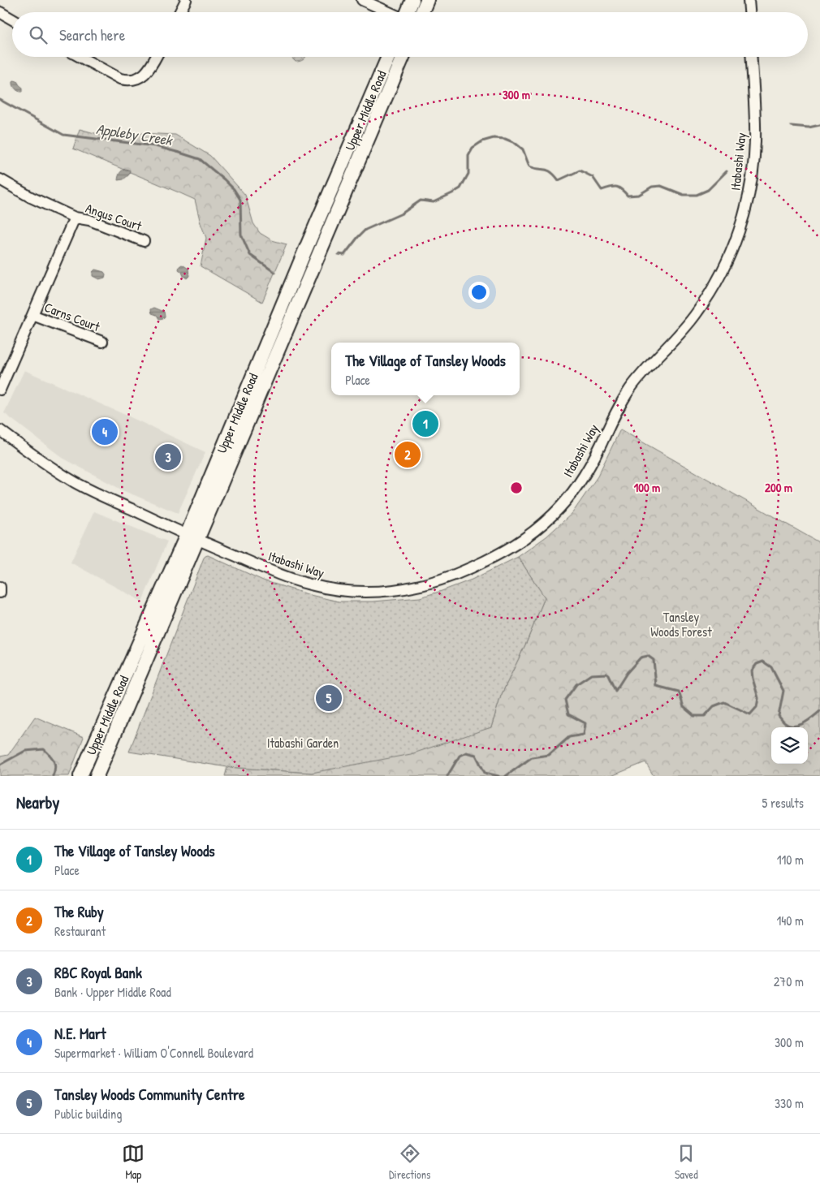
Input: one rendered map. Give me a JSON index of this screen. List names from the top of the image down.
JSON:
{
  "streets": {
    "main road": ["Upper Middle Road"],
    "street": ["Itabashi Way", "Angus Court", "Carns Court"]
  },
  "crossings": [
    ["Upper Middle Road", "Itabashi Way"]
  ],
  "water": ["Appleby Creek"],
  "parks": ["Tansley Woods Forest", "Itabashi Garden"],
  "page": {
    "search": "Search here",
    "popup": ["The Village of Tansley Woods", "Place"],
    "pins": [
      "1",
      "4",
      "2",
      "3",
      "5"
    ],
    "heading": ["Nearby", "5 results"],
    "list": [
      {
        "mark": "1",
        "name": "The Village of Tansley Woods",
        "note": "Place",
        "value": "110 m"
      },
      {
        "mark": "2",
        "name": "The Ruby",
        "note": "Restaurant",
        "value": "140 m"
      },
      {
        "mark": "3",
        "name": "RBC Royal Bank",
        "note": "Bank · Upper Middle Road",
        "value": "270 m"
      },
      {
        "mark": "4",
        "name": "N.E. Mart",
        "note": "Supermarket · William O'Connell Boulevard",
        "value": "300 m"
      },
      {
        "mark": "5",
        "name": "Tansley Woods Community Centre",
        "note": "Public building",
        "value": "330 m"
      }
    ],
    "nav": ["Map", "Directions", "Saved"]
  },
  "rings": ["300 m", "100 m", "200 m"]
}
